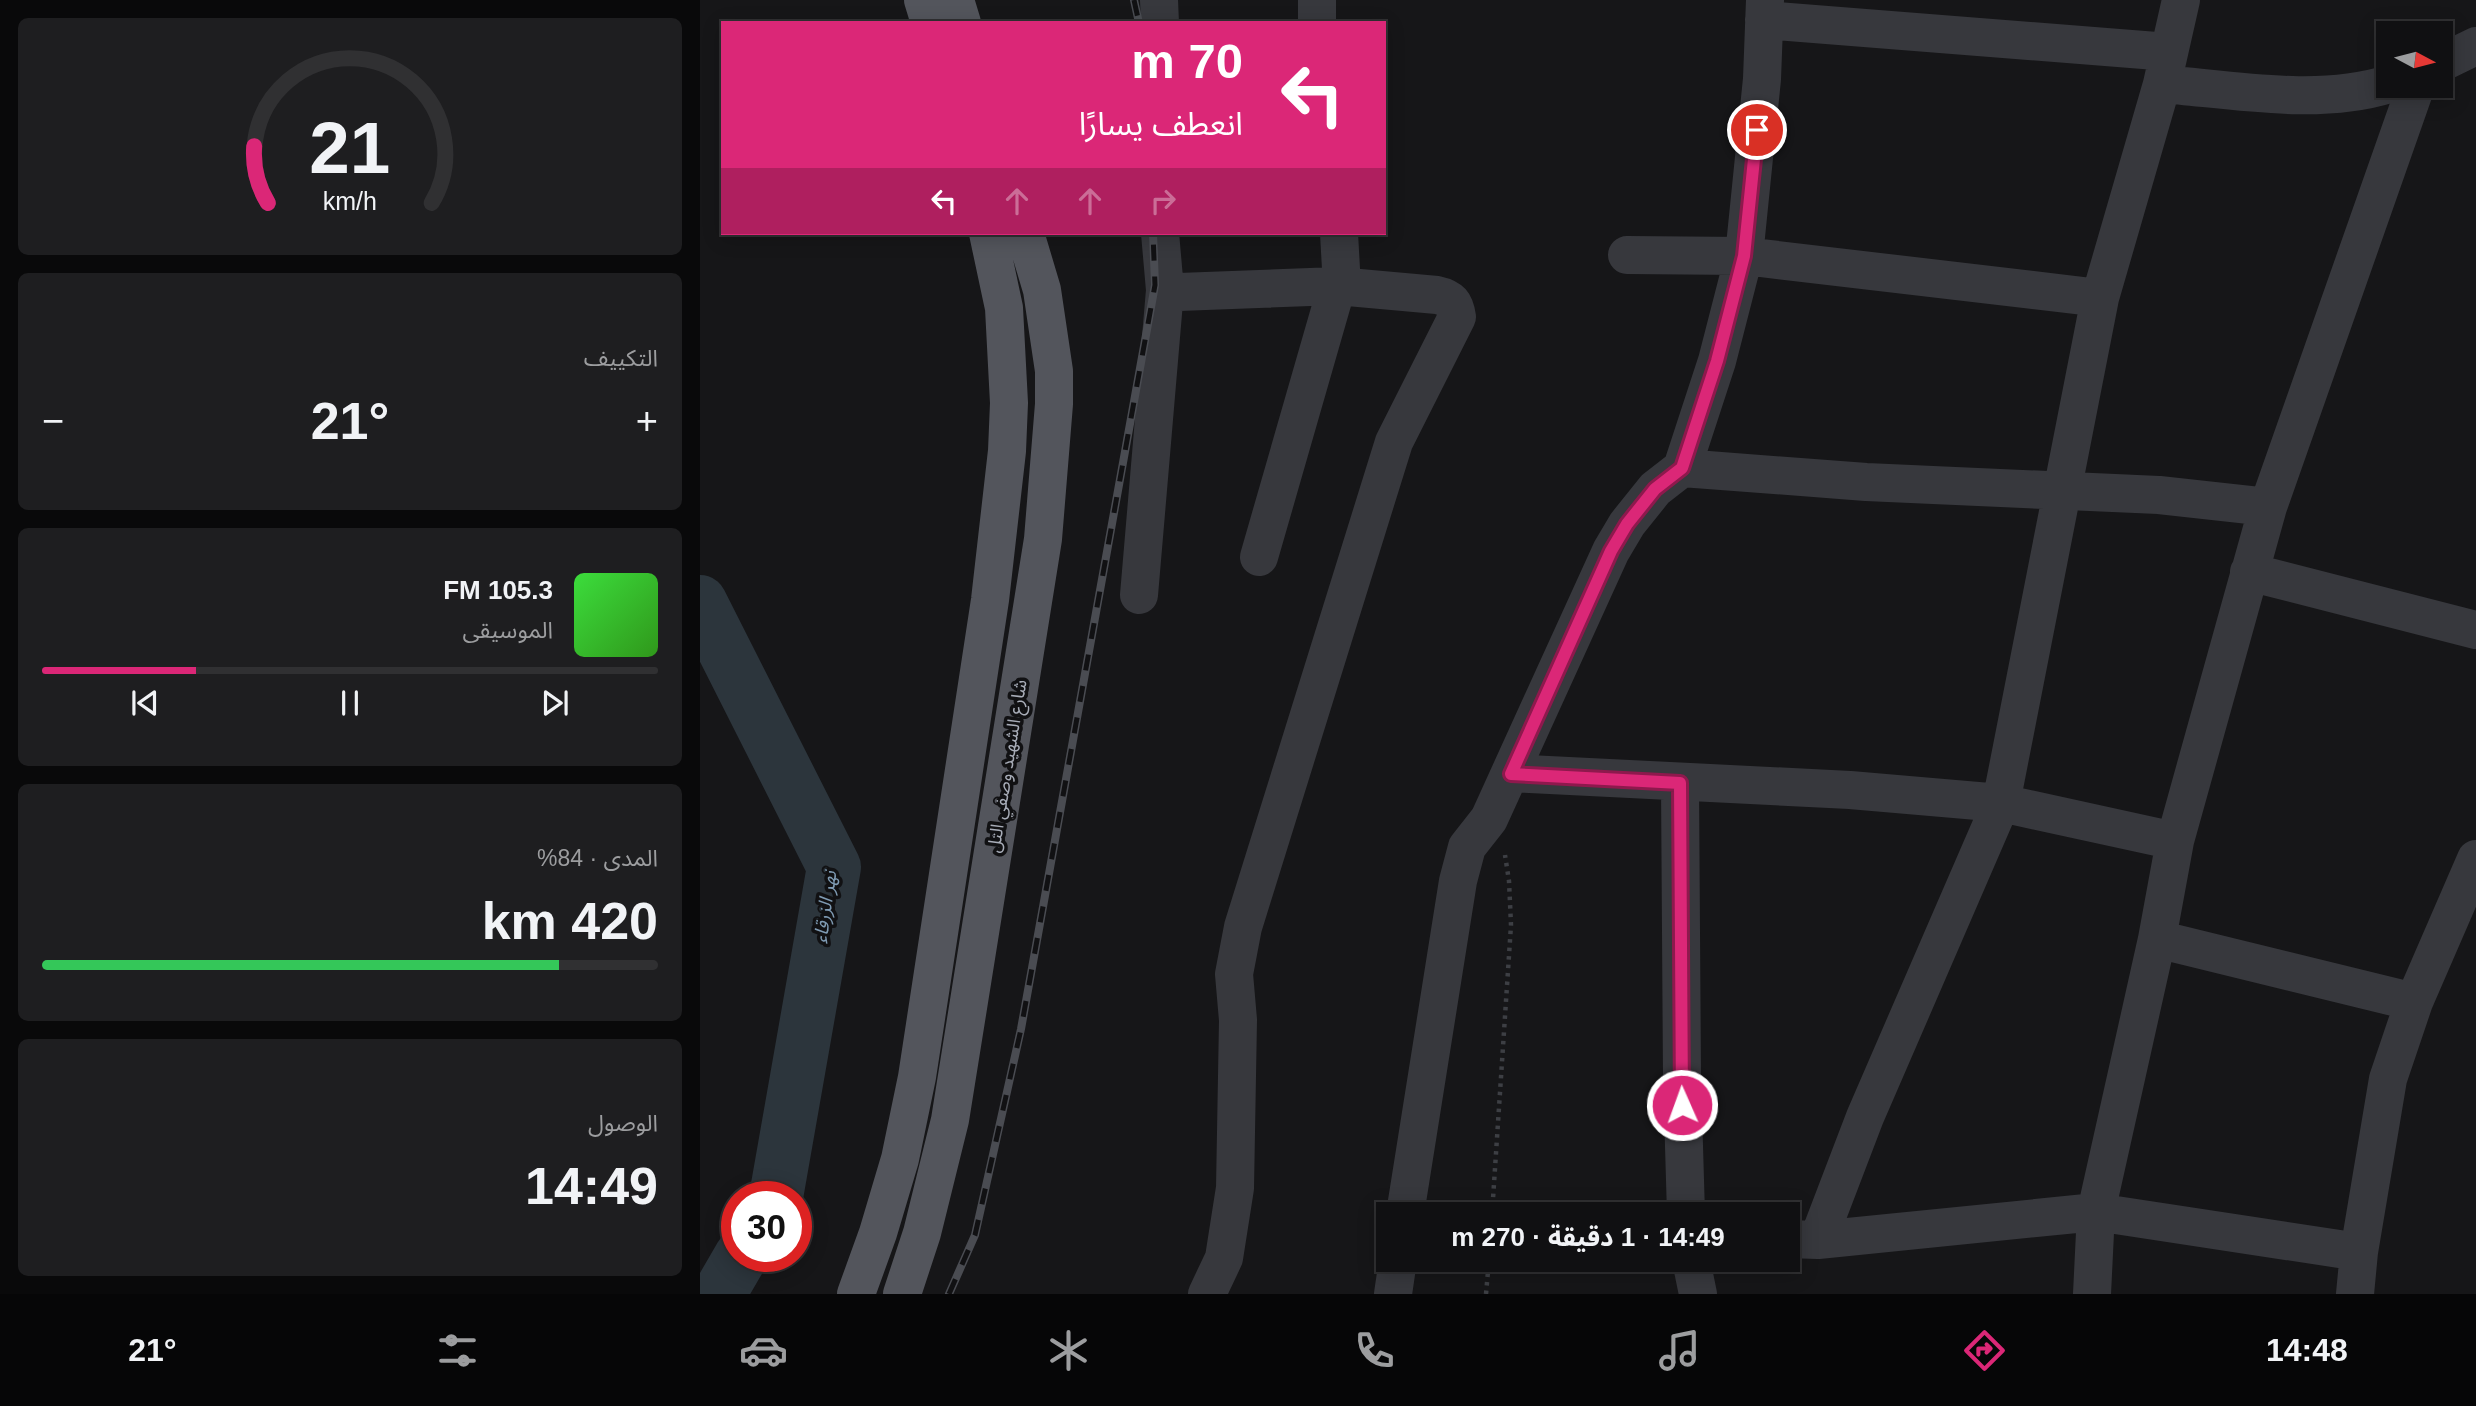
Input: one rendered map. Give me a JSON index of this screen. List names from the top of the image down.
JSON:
{
  "streets": {
    "main road": ["شارع الشهيد وصفي التل"]
  },
  "water": ["نهر الزرقاء"],
  "north": "right",
  "page": {
    "turn": ["70 m", "انعطف يسارًا"],
    "tile": [
      "التكييف",
      ["المدى · 84%", "420 km"],
      ["الوصول", "14:49"]
    ],
    "heat": ["−", "21°", "+"],
    "song": ["105.3 FM", "الموسيقى"],
    "limit": "30",
    "trip": "14:49 · 1 دقيقة · 270 m",
    "tabs": ["14:48", "21°"],
    "gauge": ["21", "km/h"]
  }
}
